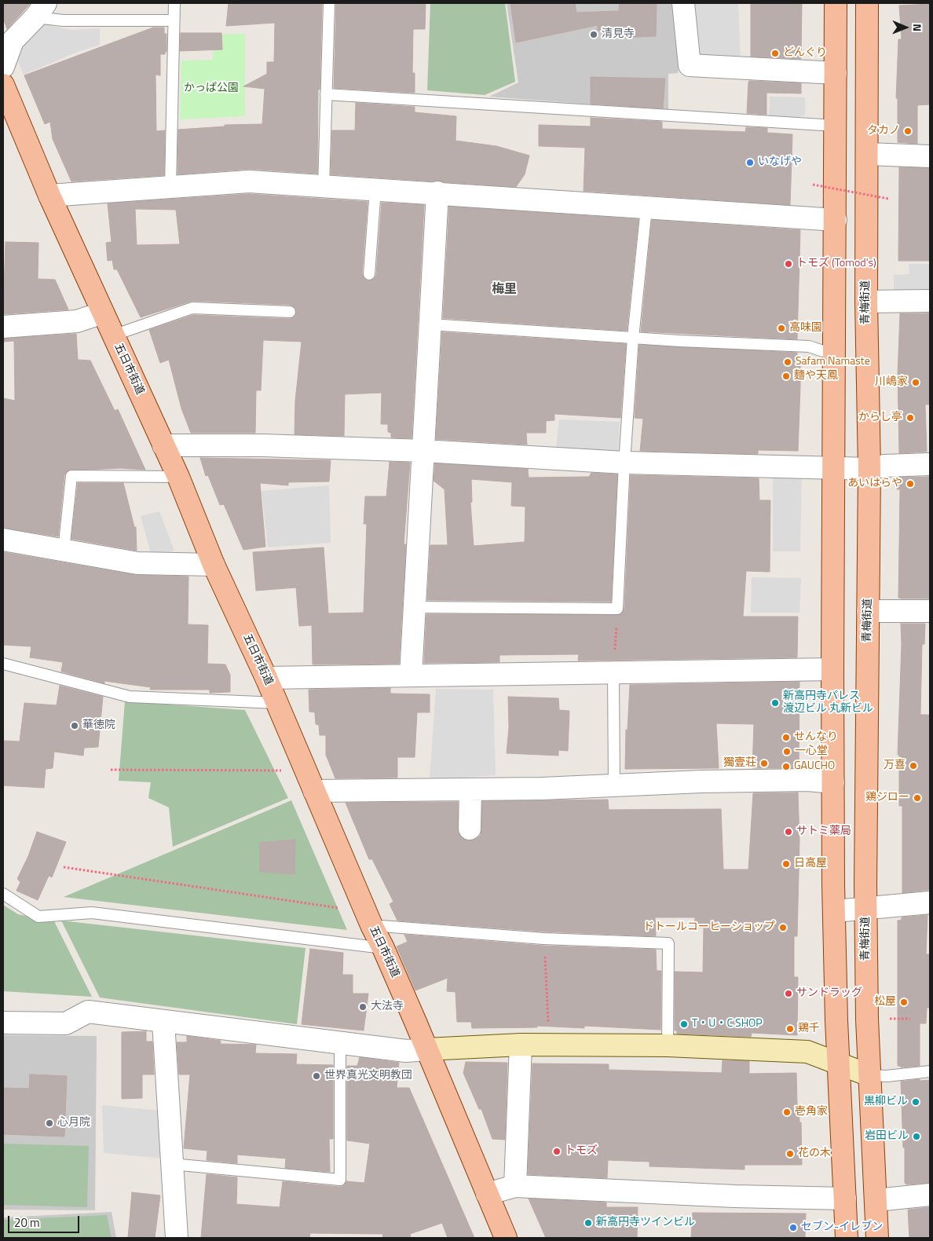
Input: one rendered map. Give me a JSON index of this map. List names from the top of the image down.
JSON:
{
  "streets": {
    "main road": ["青梅街道", "五日市街道"]
  },
  "districts": ["梅里"],
  "parks": ["かっぱ公園"],
  "places": [
    "清見寺",
    "どんぐり",
    "タカノ",
    "いなげや",
    "トモズ (Tomod's)",
    "高味園",
    "Safam Namaste",
    "麵や天鳳",
    "川嶋家",
    "からし亭",
    "あいはらや",
    "新高円寺パレス 渡辺ビル 丸新ビル",
    "華徳院",
    "せんなり",
    "一心堂",
    "獨壹荘",
    "万喜",
    "GAUCHO",
    "鶏ジロー",
    "サトミ薬局",
    "日高屋",
    "ドトールコーヒーショップ",
    "サンドラッグ",
    "松屋",
    "大法寺",
    "T・U・C SHOP",
    "鶏千",
    "世界真光文明教団",
    "黒柳ビル",
    "壱角家",
    "心月院",
    "岩田ビル",
    "トモズ",
    "花の木",
    "新高円寺ツインビル",
    "セブン-イレブン"
  ],
  "scale_bar": "20 m",
  "north": "right"
}
